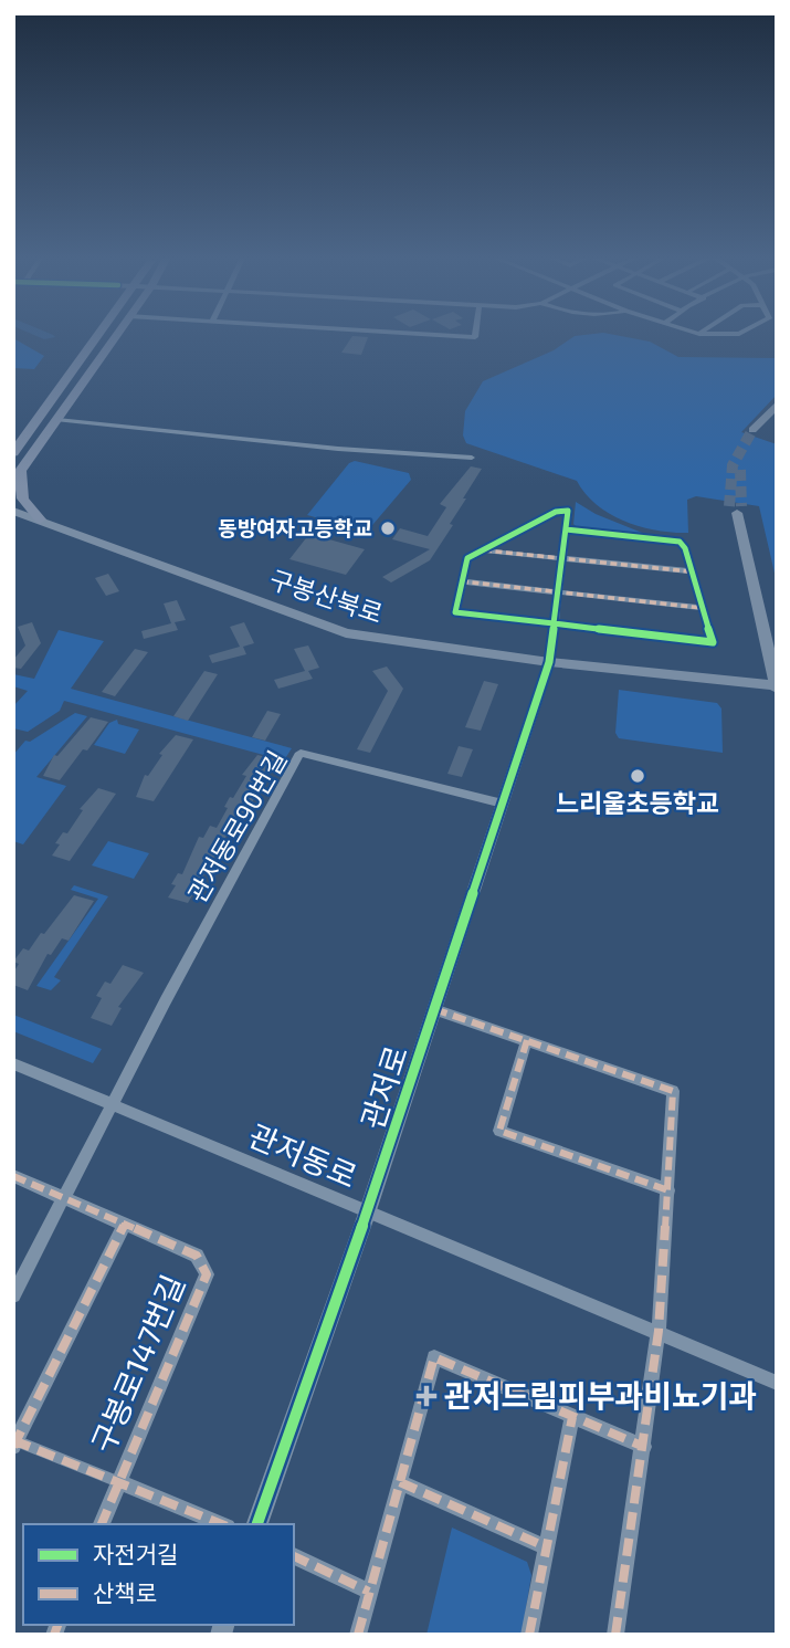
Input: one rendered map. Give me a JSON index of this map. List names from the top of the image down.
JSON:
{
  "streets": {
    "main road": ["구봉산북로"],
    "street": [
      "관저동로90번길",
      "관저로",
      "관저동로",
      "구봉로147번길"
    ]
  },
  "crossings": [
    ["구봉산북로", "관저로"],
    ["관저동로90번길", "관저로"],
    ["관저동로90번길", "관저동로"],
    ["관저로", "관저동로"]
  ],
  "places": {
    "other": ["동방여자고등학교", "느리울초등학교"],
    "health": ["관저드림피부과비뇨기과"]
  },
  "legend": ["자전거길", "산책로"]
}
